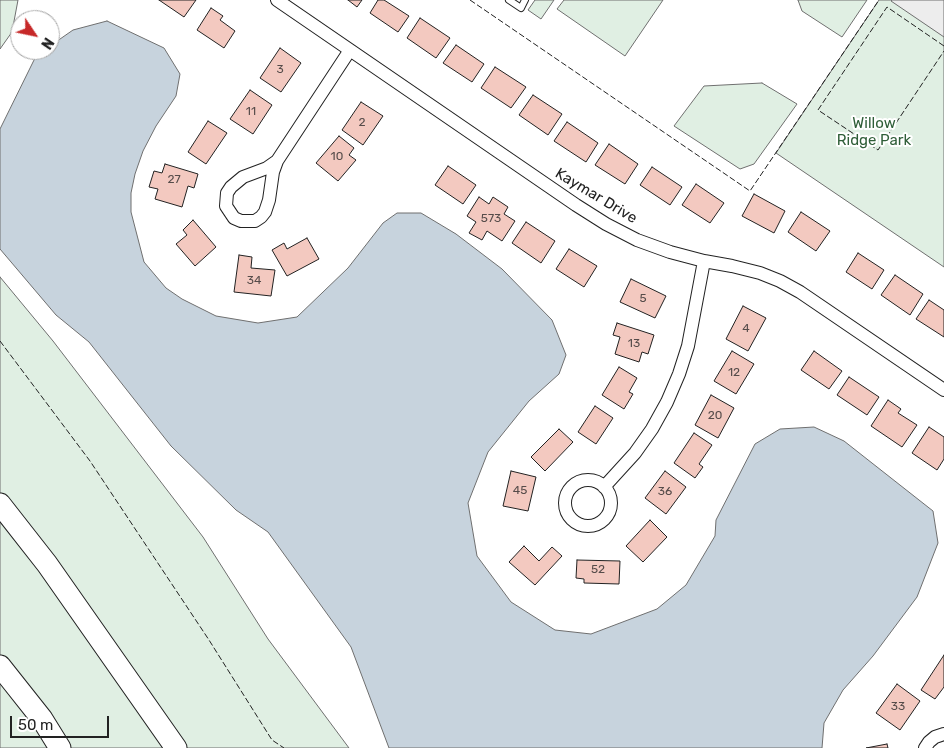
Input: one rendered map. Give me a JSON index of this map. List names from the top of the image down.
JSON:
{
  "streets": {
    "street": ["Kaymar Drive"]
  },
  "parks": ["Willow Ridge Park"],
  "house_numbers": [
    "3",
    "11",
    "2",
    "10",
    "27",
    "573",
    "34",
    "5",
    "4",
    "13",
    "12",
    "20",
    "45",
    "36",
    "52",
    "33"
  ],
  "scale_bar": "50 m",
  "north": "bottom right"
}
